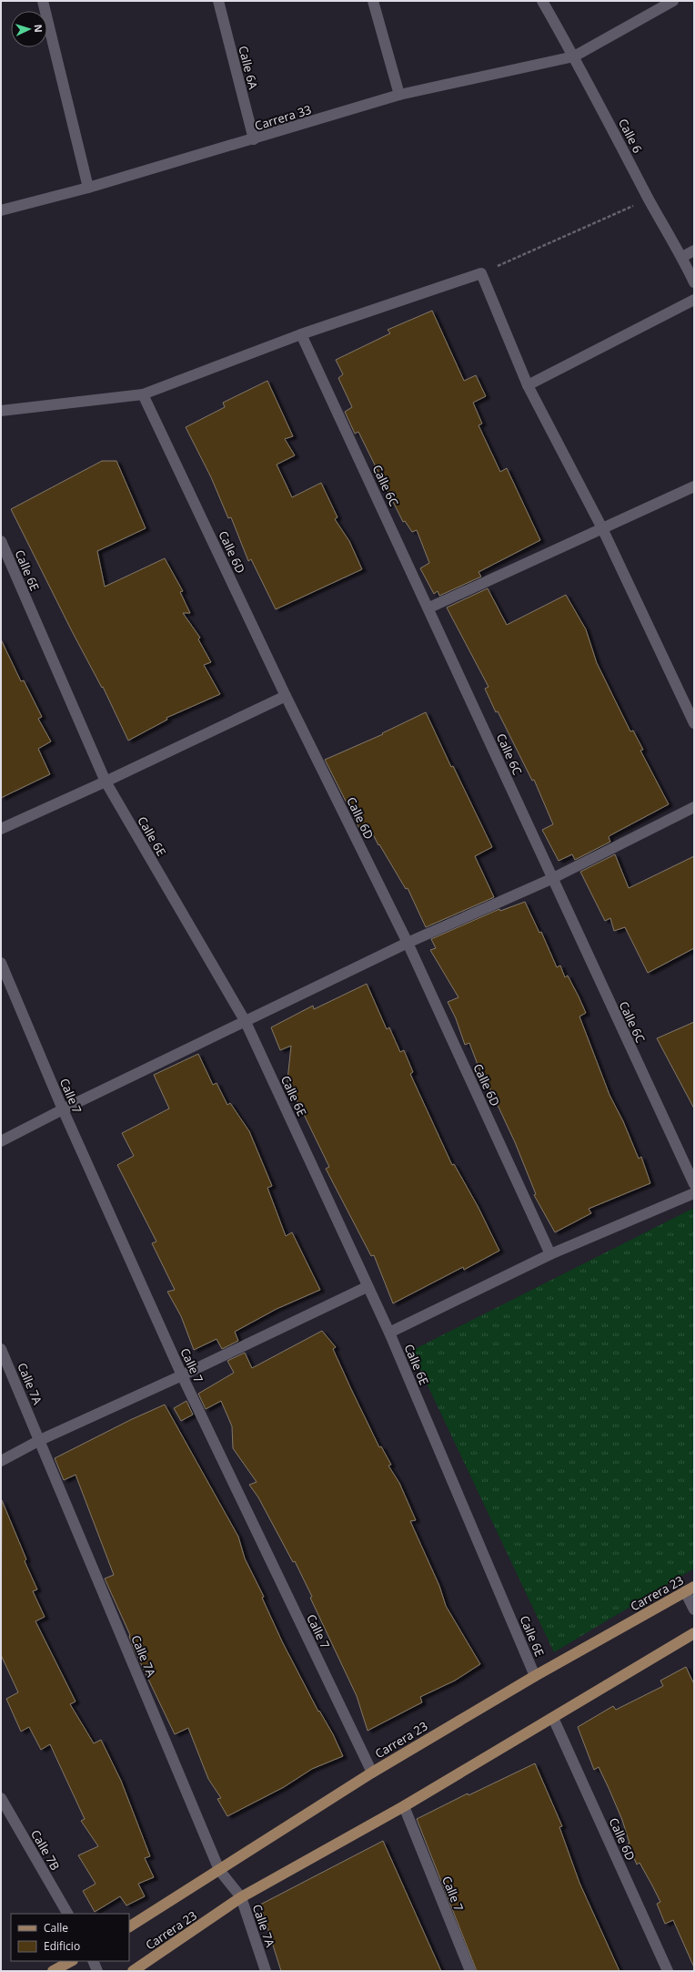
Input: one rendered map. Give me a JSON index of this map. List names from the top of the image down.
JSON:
{
  "streets": {
    "main road": ["Carrera 23"],
    "street": [
      "Calle 6A",
      "Carrera 33",
      "Calle 6",
      "Calle 6C",
      "Calle 6D",
      "Calle 6E",
      "Calle 7",
      "Calle 7A",
      "Calle 7B"
    ]
  },
  "crossings": [
    ["Calle 6A", "Carrera 33"],
    ["Carrera 33", "Calle 6"],
    ["Calle 6D", "Carrera 23"],
    ["Calle 6E", "Carrera 23"],
    ["Calle 7", "Carrera 23"],
    ["Calle 7A", "Carrera 23"]
  ],
  "legend": ["Calle", "Edificio"],
  "north": "right"
}
